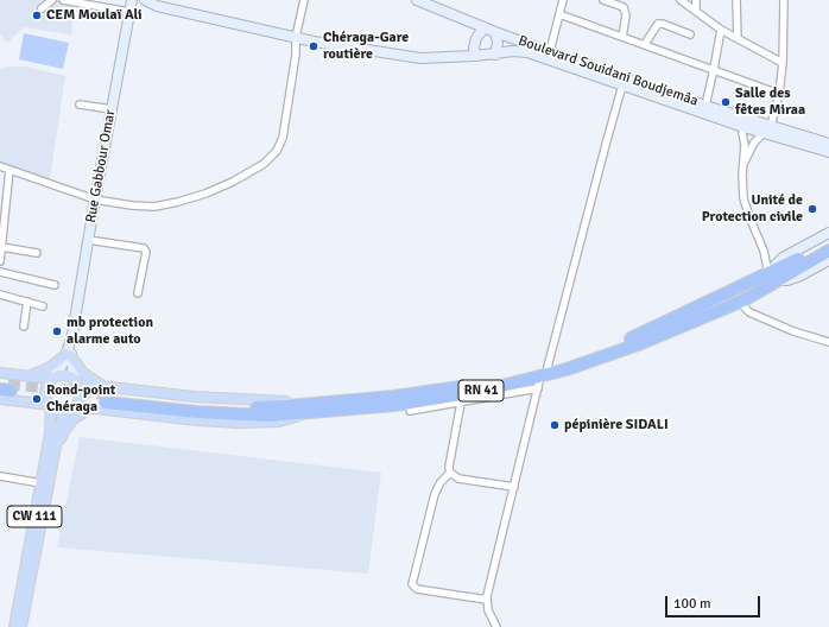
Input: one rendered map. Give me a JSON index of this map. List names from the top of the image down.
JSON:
{
  "streets": {
    "highway": ["RN 41"],
    "main road": ["Boulevard Souidani Boudjemâa", "Rue Gabbour Omar", "CW 111"]
  },
  "crossings": [
    ["Rue Gabbour Omar", "CW 111"]
  ],
  "places": [
    "CEM Moulaï Ali",
    "Chéraga-Gare routière",
    "Salle des fêtes Miraa",
    "Unité de Protection civile",
    "mb protection alarme auto",
    "Rond-point Chéraga",
    "pépinière SIDALI"
  ],
  "scale_bar": "100 m"
}
